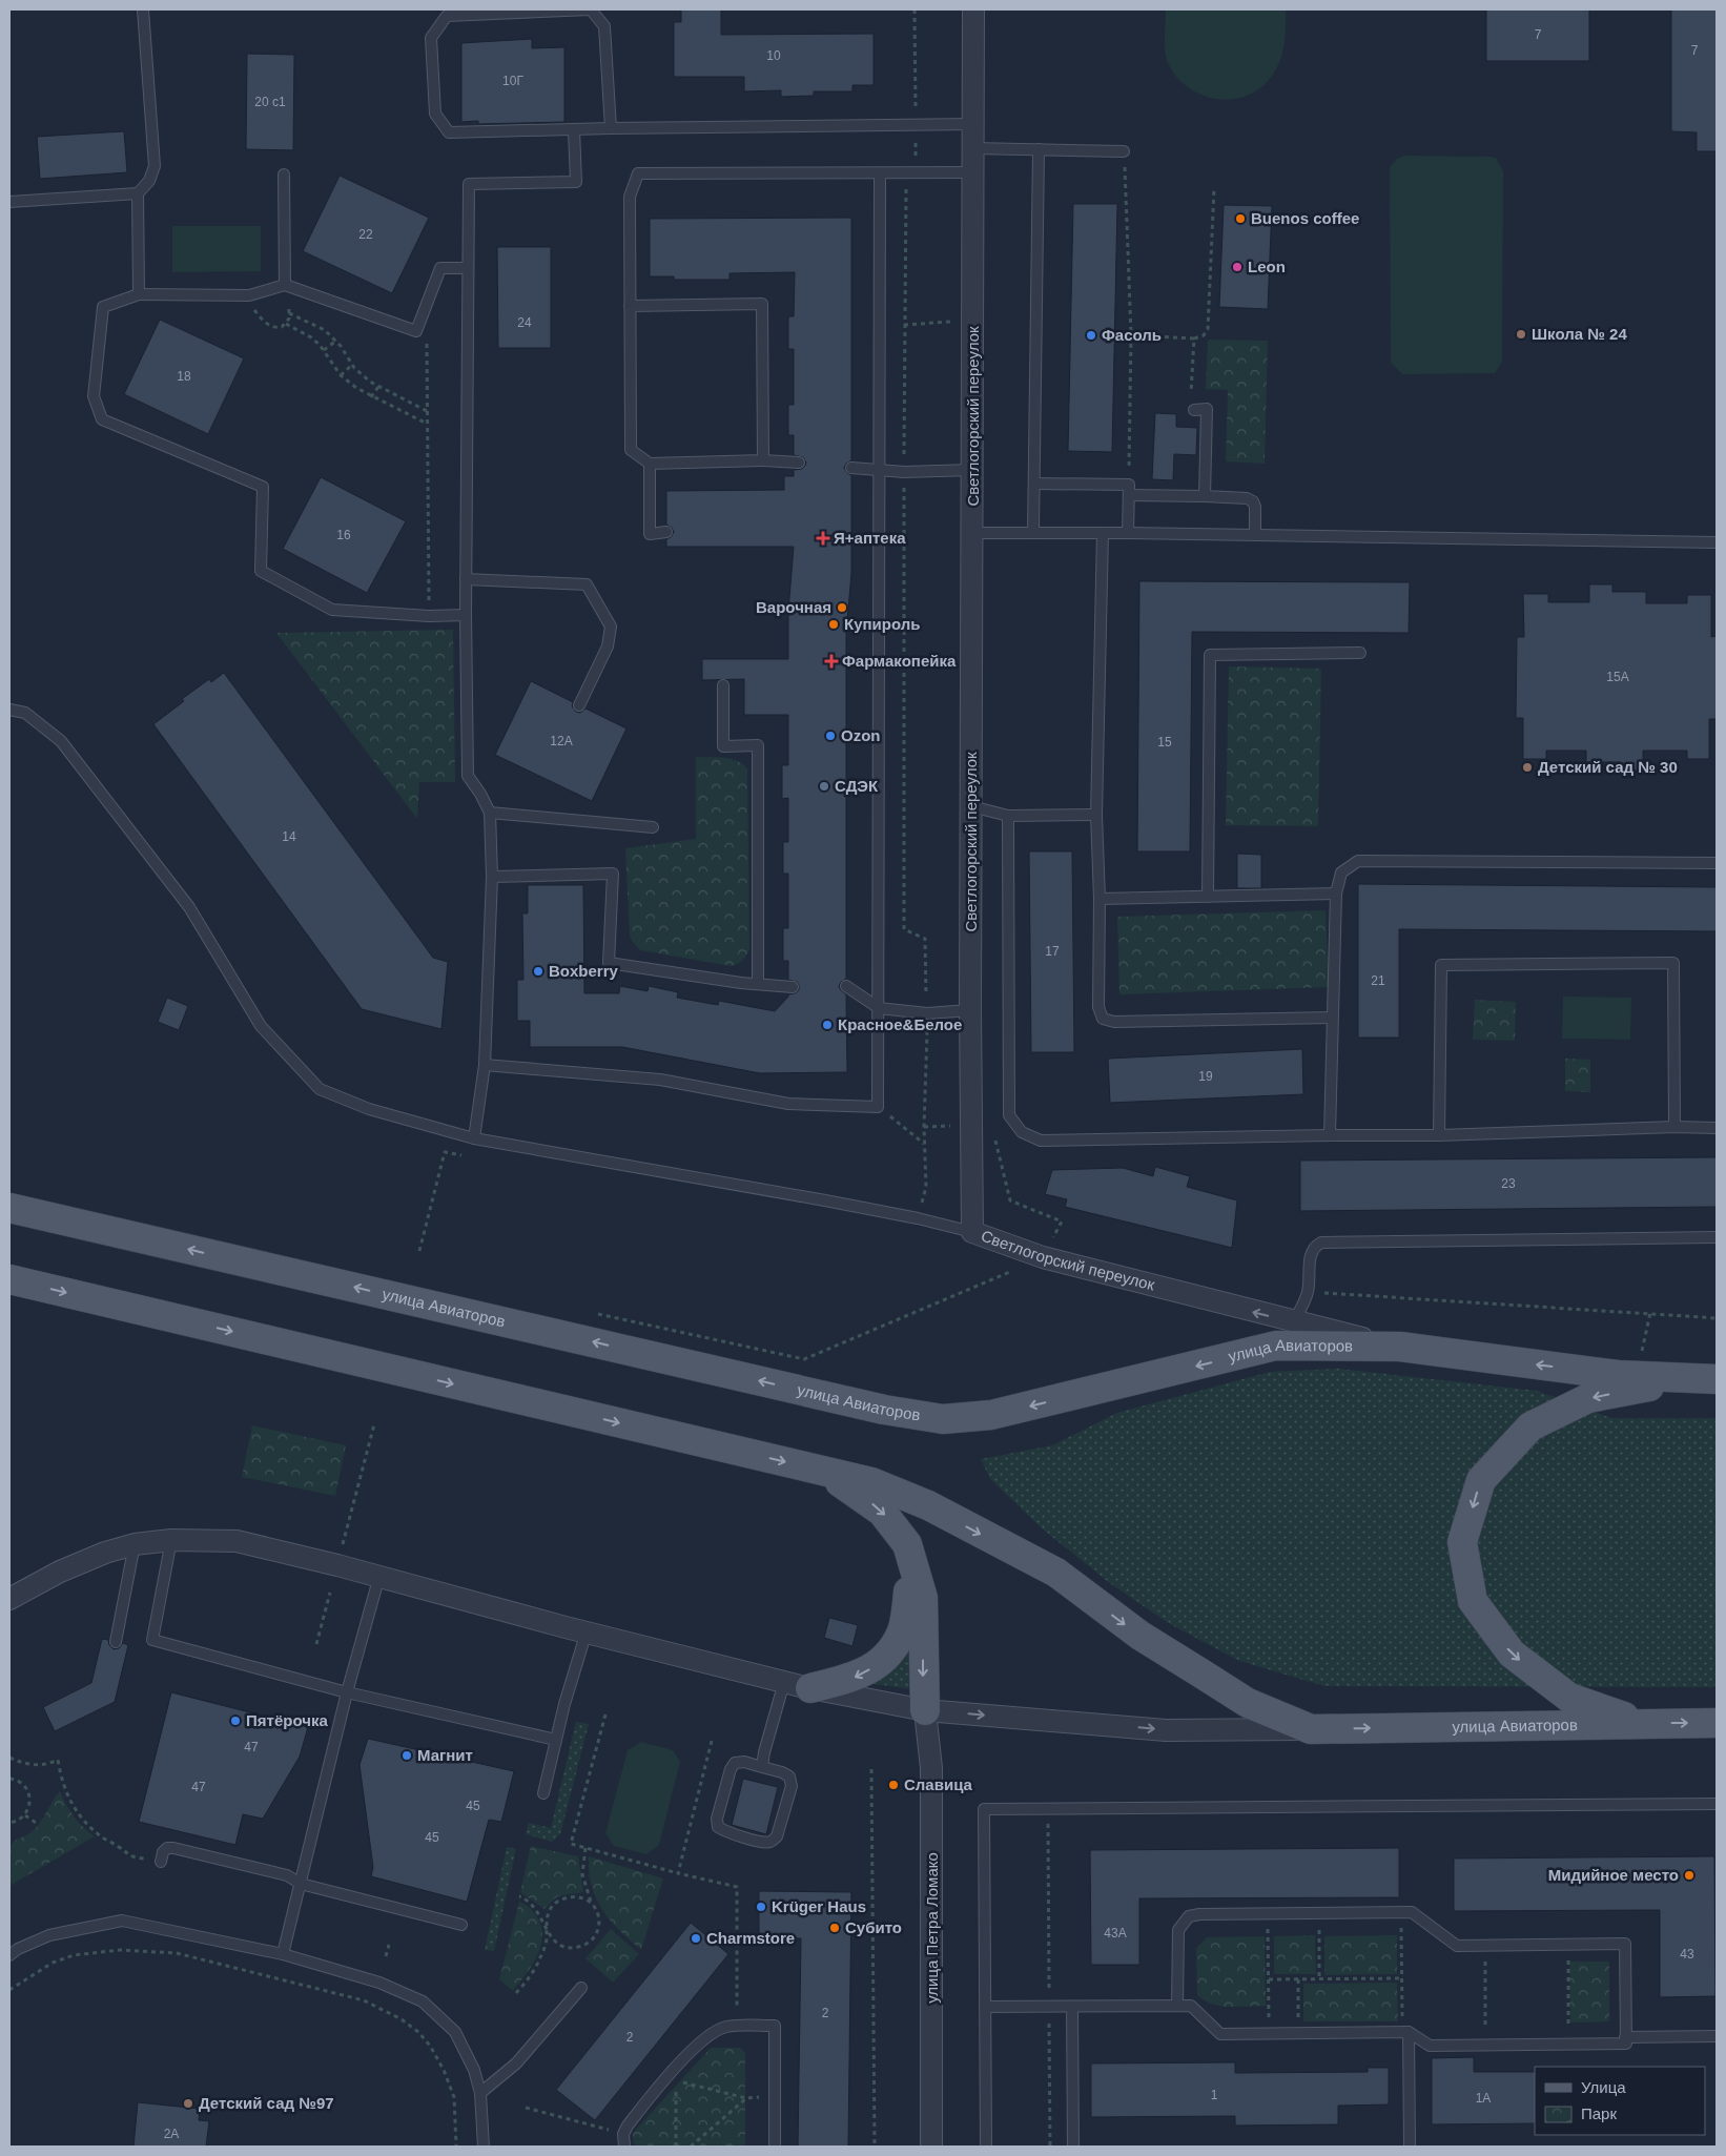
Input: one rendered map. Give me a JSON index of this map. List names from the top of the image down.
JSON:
{
  "streets": {
    "main road": ["улица Авиаторов"],
    "street": ["Светлогорский переулок", "улица Петра Ломако"]
  },
  "crossings": [
    ["Светлогорский переулок", "улица Авиаторов"],
    ["улица Авиаторов", "улица Петра Ломако"]
  ],
  "places": {
    "other": [
      "Buenos coffee",
      "Leon",
      "Школа № 24",
      "Фасоль",
      "Варочная",
      "Купироль",
      "Ozon",
      "Детский сад № 30",
      "СДЭК",
      "Boxberry",
      "Красное&Белое",
      "Пятёрочка",
      "Магнит",
      "Славица",
      "Мидийное место",
      "Krüger Haus",
      "Субито",
      "Charmstore",
      "Детский сад №97"
    ],
    "health": ["Я+аптека", "Фармакопейка"]
  },
  "house_numbers": [
    "7",
    "7",
    "10",
    "10Г",
    "20 с1",
    "22",
    "24",
    "18",
    "16",
    "15А",
    "12А",
    "15",
    "14",
    "17",
    "21",
    "19",
    "23",
    "47",
    "47",
    "45",
    "45",
    "43А",
    "43",
    "2",
    "2",
    "1",
    "1А",
    "2А"
  ],
  "legend": ["Улица", "Парк"]
}
